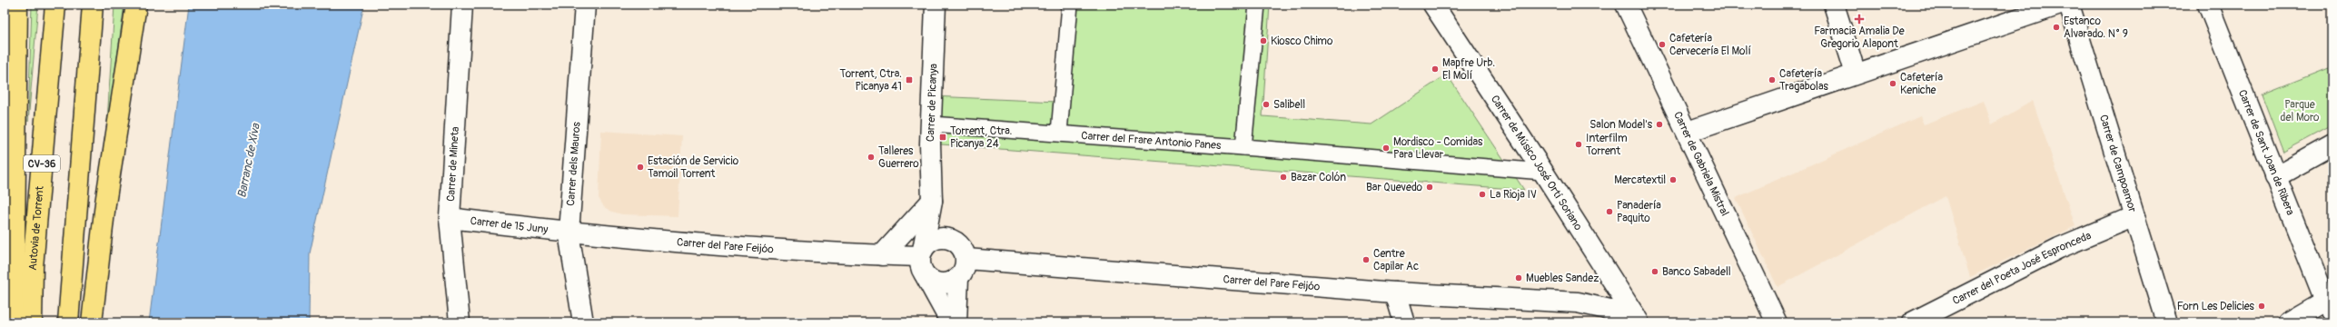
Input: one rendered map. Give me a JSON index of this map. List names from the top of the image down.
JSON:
{
  "streets": {
    "highway": ["CV-36", "Autovia de Torrent"],
    "street": [
      "Carrer de Picanya",
      "Carrer del Frare Antonio Panes",
      "Carrer de Sant Joan de Ribera",
      "Carrer de Mineta",
      "Carrer de Músico José Ortí Soriano",
      "Carrer de Gabriela Mistral",
      "Carrer de Campoamor",
      "Carrer dels Mauros",
      "Carrer de 15 Juny",
      "Carrer del Pare Feijóo",
      "Carrer del Poeta José Espronceda"
    ]
  },
  "crossings": [
    ["Carrer de Picanya", "Carrer del Frare Antonio Panes"],
    ["Carrer de Picanya", "Carrer del Pare Feijóo"],
    ["Carrer del Frare Antonio Panes", "Carrer de Músico José Ortí Soriano"],
    ["Carrer de Mineta", "Carrer de 15 Juny"],
    ["Carrer de Músico José Ortí Soriano", "Carrer del Pare Feijóo"],
    ["Carrer de Campoamor", "Carrer del Poeta José Espronceda"],
    ["Carrer dels Mauros", "Carrer de 15 Juny"],
    ["Carrer dels Mauros", "Carrer del Pare Feijóo"],
    ["Carrer de 15 Juny", "Carrer del Pare Feijóo"]
  ],
  "water": ["Barranc de Xiva"],
  "parks": ["Parque del Moro"],
  "places": {
    "health": ["Farmacia Amalia De Gregorio Alapont"],
    "other": [
      "Estanco Alvarado. N° 9",
      "Kiosco Chimo",
      "Cafetería Cervecería El Molí",
      "Mapfre Urb. El Molí",
      "Cafetería Tragabolas",
      "Cafetería Keniche",
      "Salibell",
      "Salon Model's",
      "Interfilm Torrent",
      "Mordisco - Comidas Para Llevar",
      "Talleres Guerrero",
      "Estación de Servicio Tamoil Torrent",
      "Bazar Colón",
      "Mercatextil",
      "Bar Quevedo",
      "La Rioja IV",
      "Panadería Paquito",
      "Centre Capilar Ac",
      "Banco Sabadell",
      "Muebles Sandez",
      "Forn Les Delicies"
    ],
    "transit": ["Torrent, Ctra. Picanya 41", "Torrent, Ctra. Picanya 24"]
  }
}
